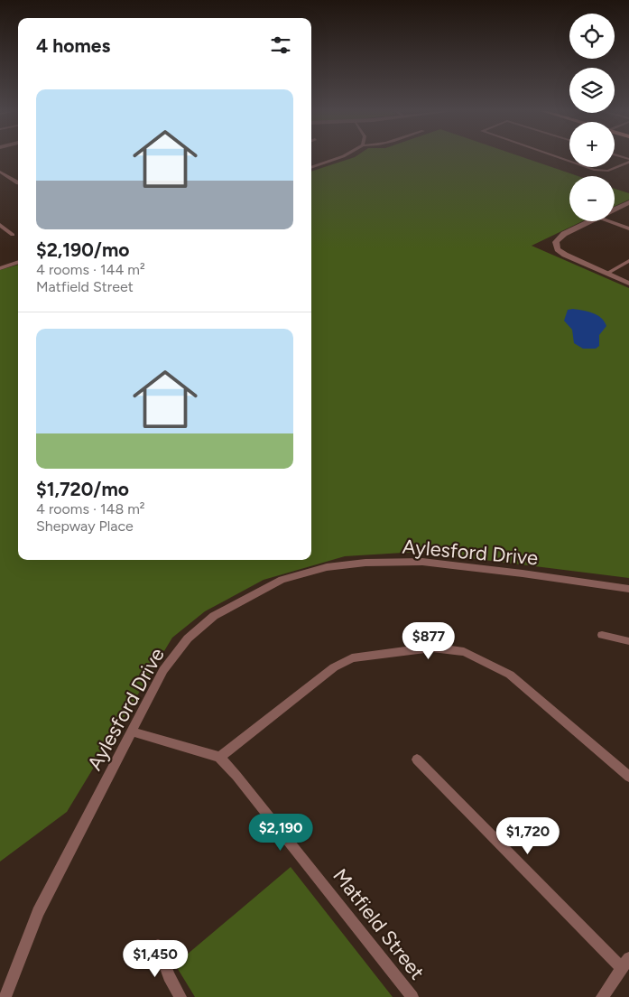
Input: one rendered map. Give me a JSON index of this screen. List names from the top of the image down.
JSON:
{
  "streets": {
    "street": ["Aylesford Drive", "Matfield Street"]
  },
  "page": {
    "map_buttons": ["+", "−"],
    "heading": "4 homes",
    "list": [
      {
        "name": "$2,190/mo",
        "note": "4 rooms · 144 m² · Matfield Street"
      },
      {
        "name": "$1,720/mo",
        "note": "4 rooms · 148 m² · Shepway Place"
      }
    ],
    "price": [
      "$877",
      "$2,190",
      "$1,720",
      "$1,450"
    ]
  }
}
